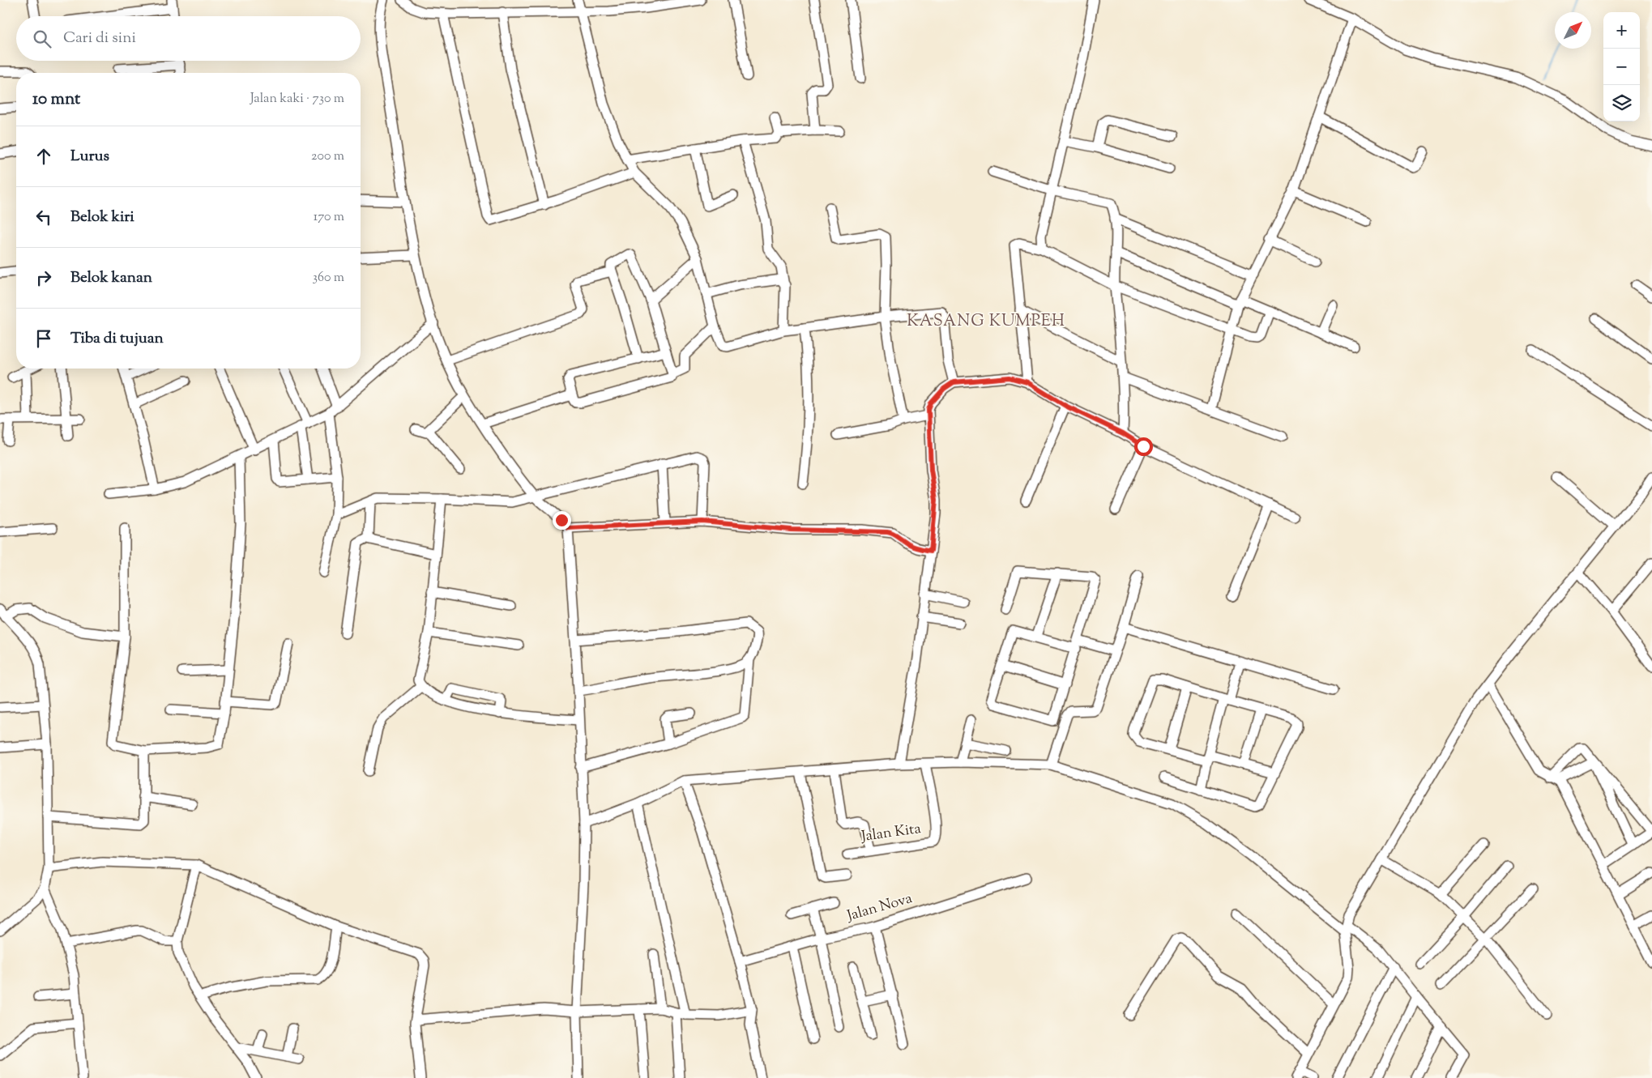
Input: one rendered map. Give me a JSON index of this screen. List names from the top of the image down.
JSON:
{
  "streets": {
    "street": ["Jalan Kita", "Jalan Nova"]
  },
  "districts": ["KASANG KUMPEH"],
  "north": "top right",
  "page": {
    "map_buttons": ["+", "−"],
    "search": "Cari di sini",
    "heading": ["10 mnt", "Jalan kaki · 730 m"],
    "list": [
      ["Lurus", "200 m"],
      ["Belok kiri", "170 m"],
      ["Belok kanan", "360 m"],
      "Tiba di tujuan"
    ]
  }
}
